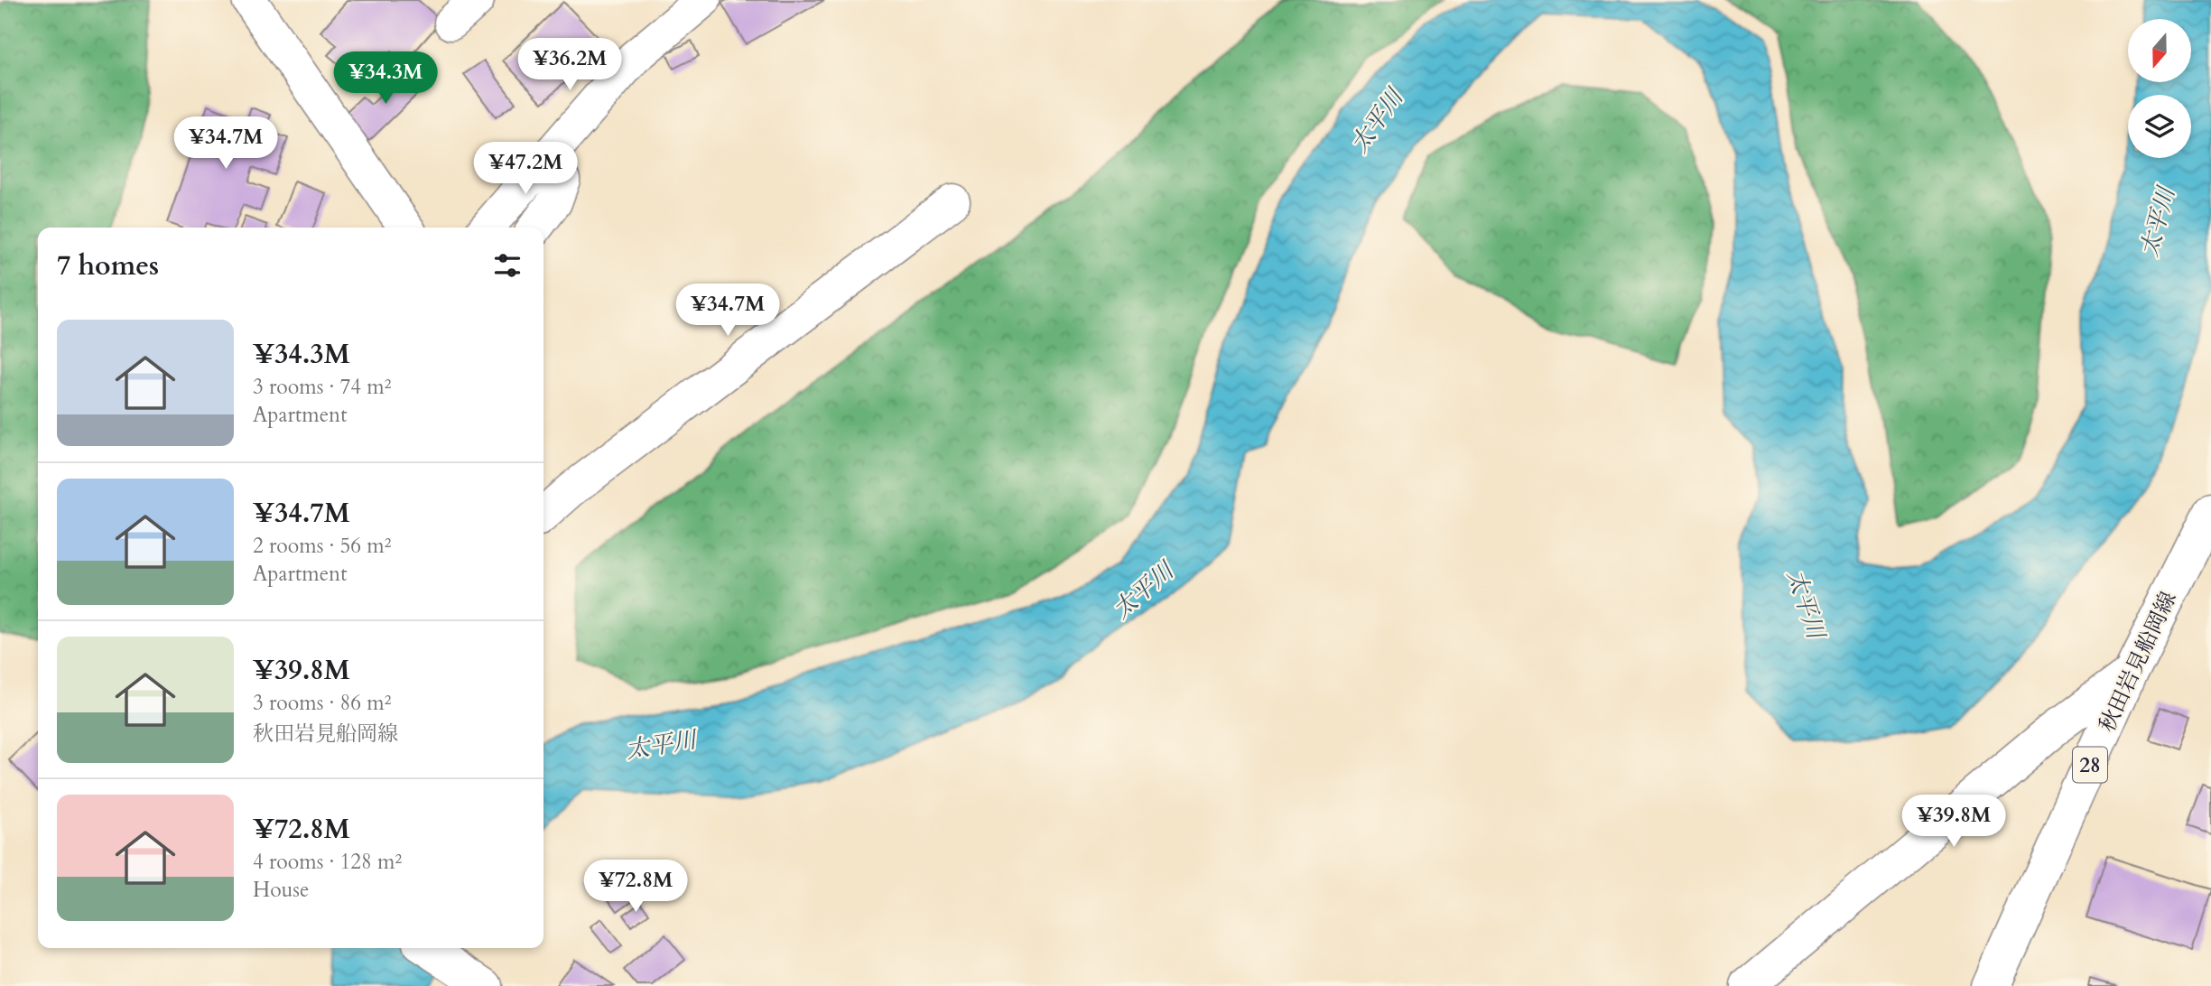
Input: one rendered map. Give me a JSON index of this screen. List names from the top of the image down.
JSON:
{
  "streets": {
    "street": ["秋田岩見船岡線", "28"]
  },
  "water": ["太平川"],
  "north": "bottom",
  "page": {
    "price": [
      "¥36.2M",
      "¥34.3M",
      "¥34.7M",
      "¥47.2M",
      "¥34.7M",
      "¥39.8M",
      "¥72.8M"
    ],
    "heading": "7 homes",
    "list": [
      {
        "name": "¥34.3M",
        "note": "3 rooms · 74 m² · Apartment"
      },
      {
        "name": "¥34.7M",
        "note": "2 rooms · 56 m² · Apartment"
      },
      {
        "name": "¥39.8M",
        "note": "3 rooms · 86 m² · 秋田岩見船岡線"
      },
      {
        "name": "¥72.8M",
        "note": "4 rooms · 128 m² · House"
      }
    ]
  }
}
